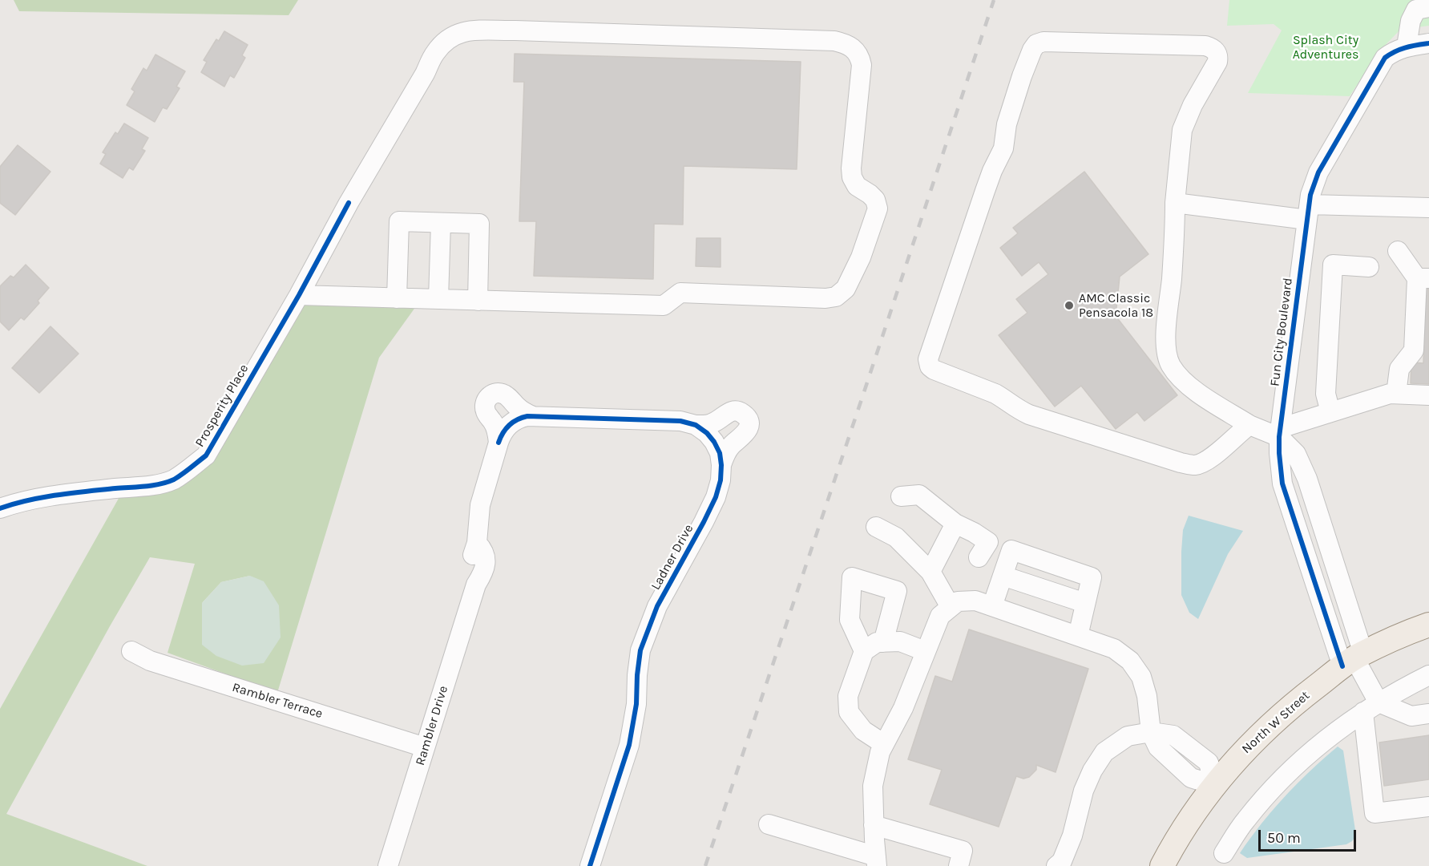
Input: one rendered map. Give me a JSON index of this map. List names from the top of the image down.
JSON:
{
  "streets": {
    "main road": ["North W Street"],
    "street": [
      "Fun City Boulevard",
      "Prosperity Place",
      "Ladner Drive",
      "Rambler Terrace",
      "Rambler Drive"
    ]
  },
  "crossings": [
    ["Ladner Drive", "Rambler Drive"],
    ["Rambler Terrace", "Rambler Drive"]
  ],
  "parks": ["Splash City Adventures"],
  "places": ["AMC Classic Pensacola 18"],
  "scale_bar": "50 m"
}
